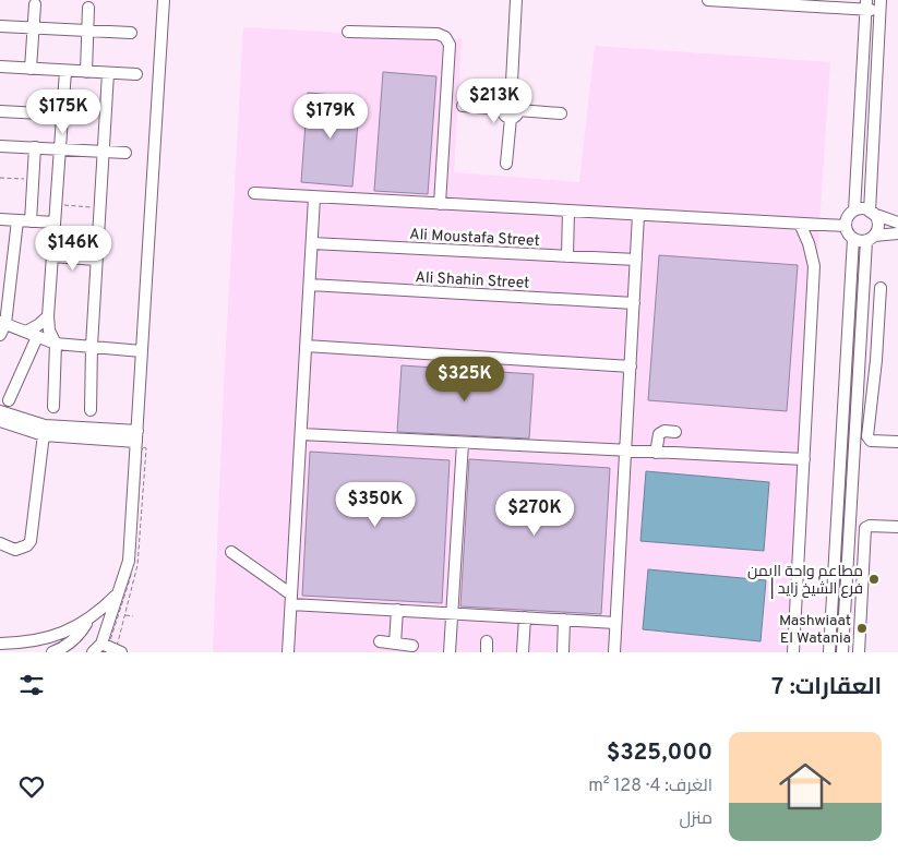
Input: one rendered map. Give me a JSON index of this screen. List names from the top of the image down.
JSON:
{
  "streets": {
    "street": ["Ali Moustafa Street", "Ali Shahin Street"]
  },
  "places": ["مطاعم واحة اليمن | فرع الشيخ زايد", "Mashwiaat El Watania"],
  "page": {
    "price": [
      "$213K",
      "$175K",
      "$179K",
      "$146K",
      "$325K",
      "$350K",
      "$270K"
    ],
    "heading": "العقارات: 7",
    "list": [
      {
        "name": "$325,000",
        "note": "الغرف: 4 · 128 m² · منزل"
      }
    ]
  }
}
